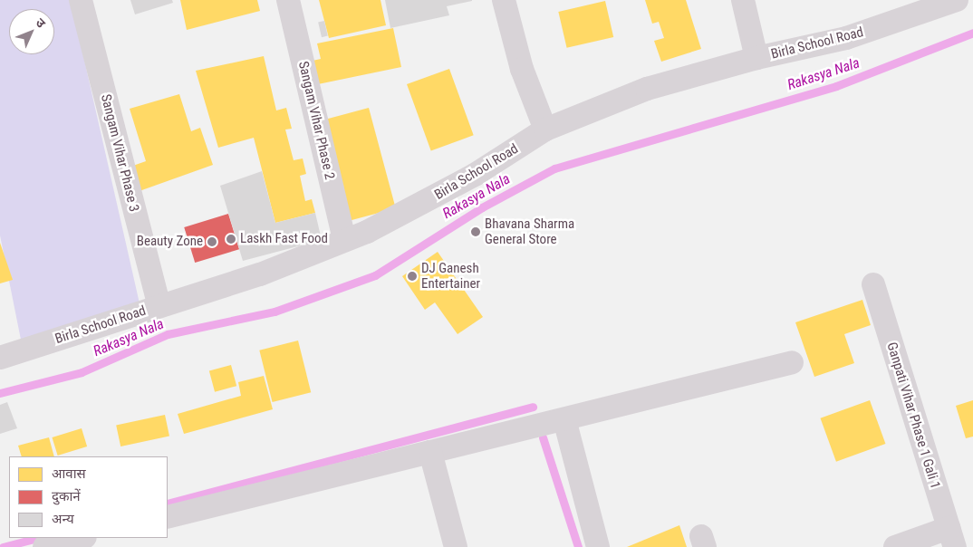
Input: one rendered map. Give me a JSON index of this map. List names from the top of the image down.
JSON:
{
  "streets": {
    "street": [
      "Birla School Road",
      "Sangam Vihar Phase 2",
      "Sangam Vihar Phase 3",
      "Ganpati Vihar Phase 1 Gali 1"
    ]
  },
  "crossings": [
    ["Birla School Road", "Sangam Vihar Phase 2"],
    ["Birla School Road", "Sangam Vihar Phase 3"]
  ],
  "water": ["Rakasya Nala"],
  "places": [
    "Bhavana Sharma General Store",
    "Laskh Fast Food",
    "Beauty Zone",
    "DJ Ganesh Entertainer"
  ],
  "legend": ["आवास", "दुकानें", "अन्य"],
  "north": "top right"
}
